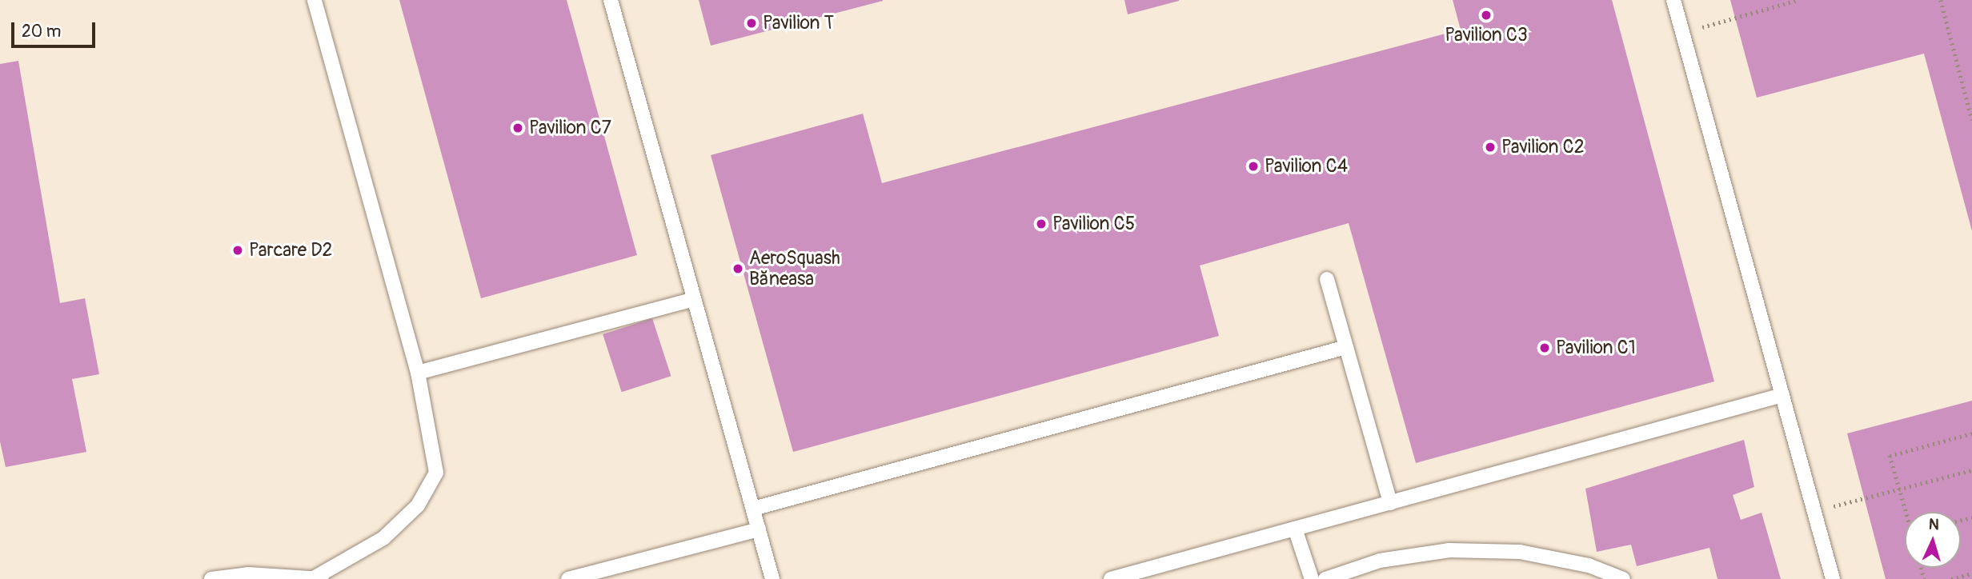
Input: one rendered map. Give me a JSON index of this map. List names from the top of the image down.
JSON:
{
  "places": [
    "Pavilion C3",
    "Pavilion T",
    "Pavilion C7",
    "Pavilion C2",
    "Pavilion C4",
    "Pavilion C5",
    "Parcare D2",
    "AeroSquash Băneasa",
    "Pavilion C1"
  ],
  "scale_bar": "20 m",
  "north": "top"
}
